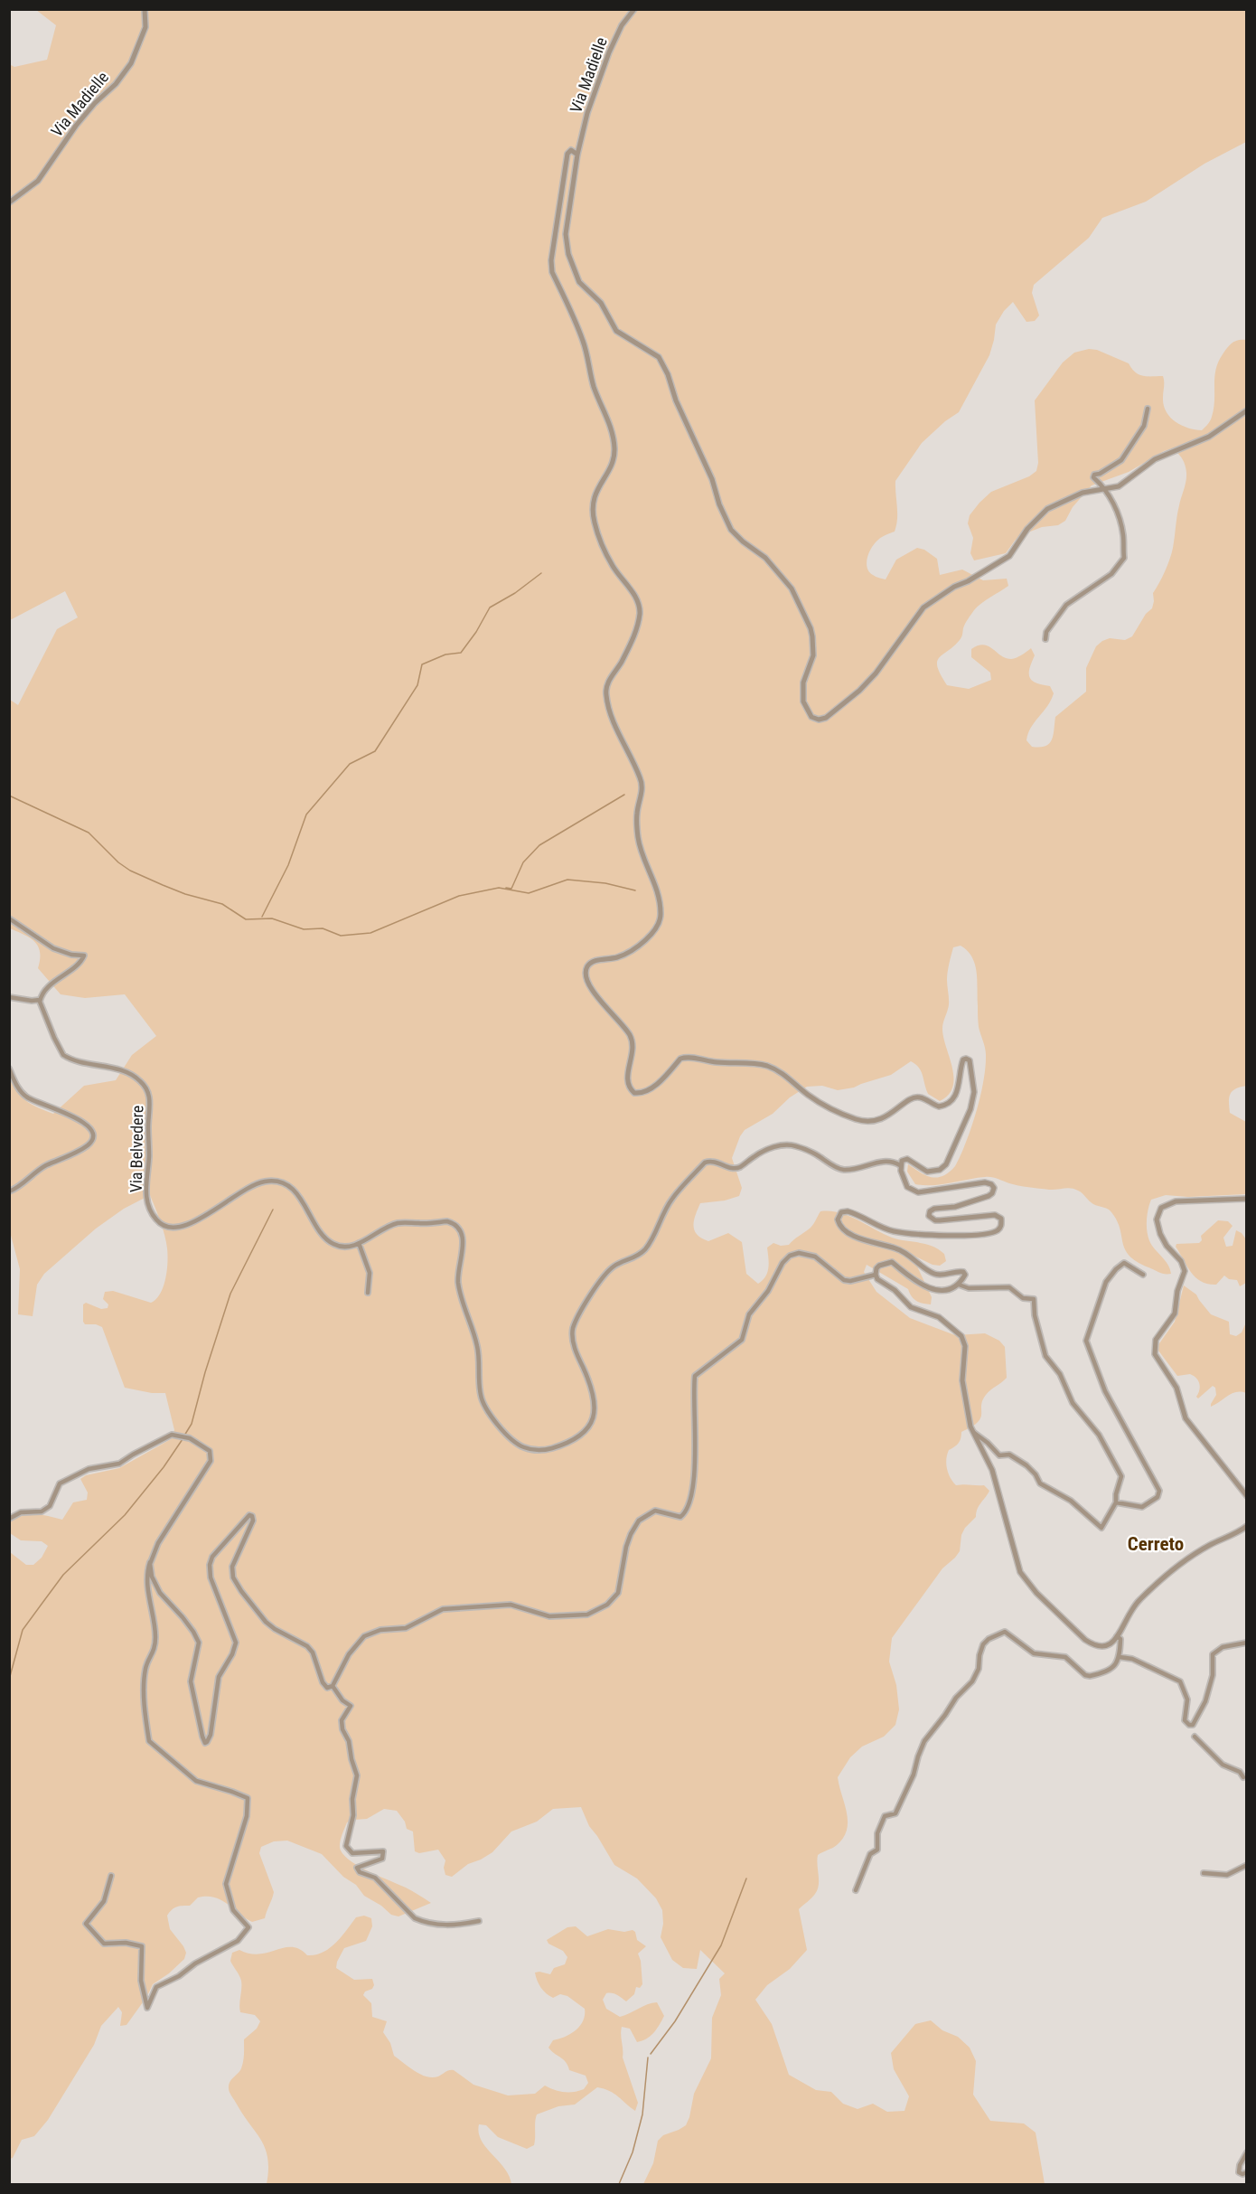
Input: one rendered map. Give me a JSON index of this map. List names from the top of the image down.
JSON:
{
  "streets": {
    "street": ["Via Madielle", "Via Belvedere"]
  },
  "districts": ["Cerreto"]
}
